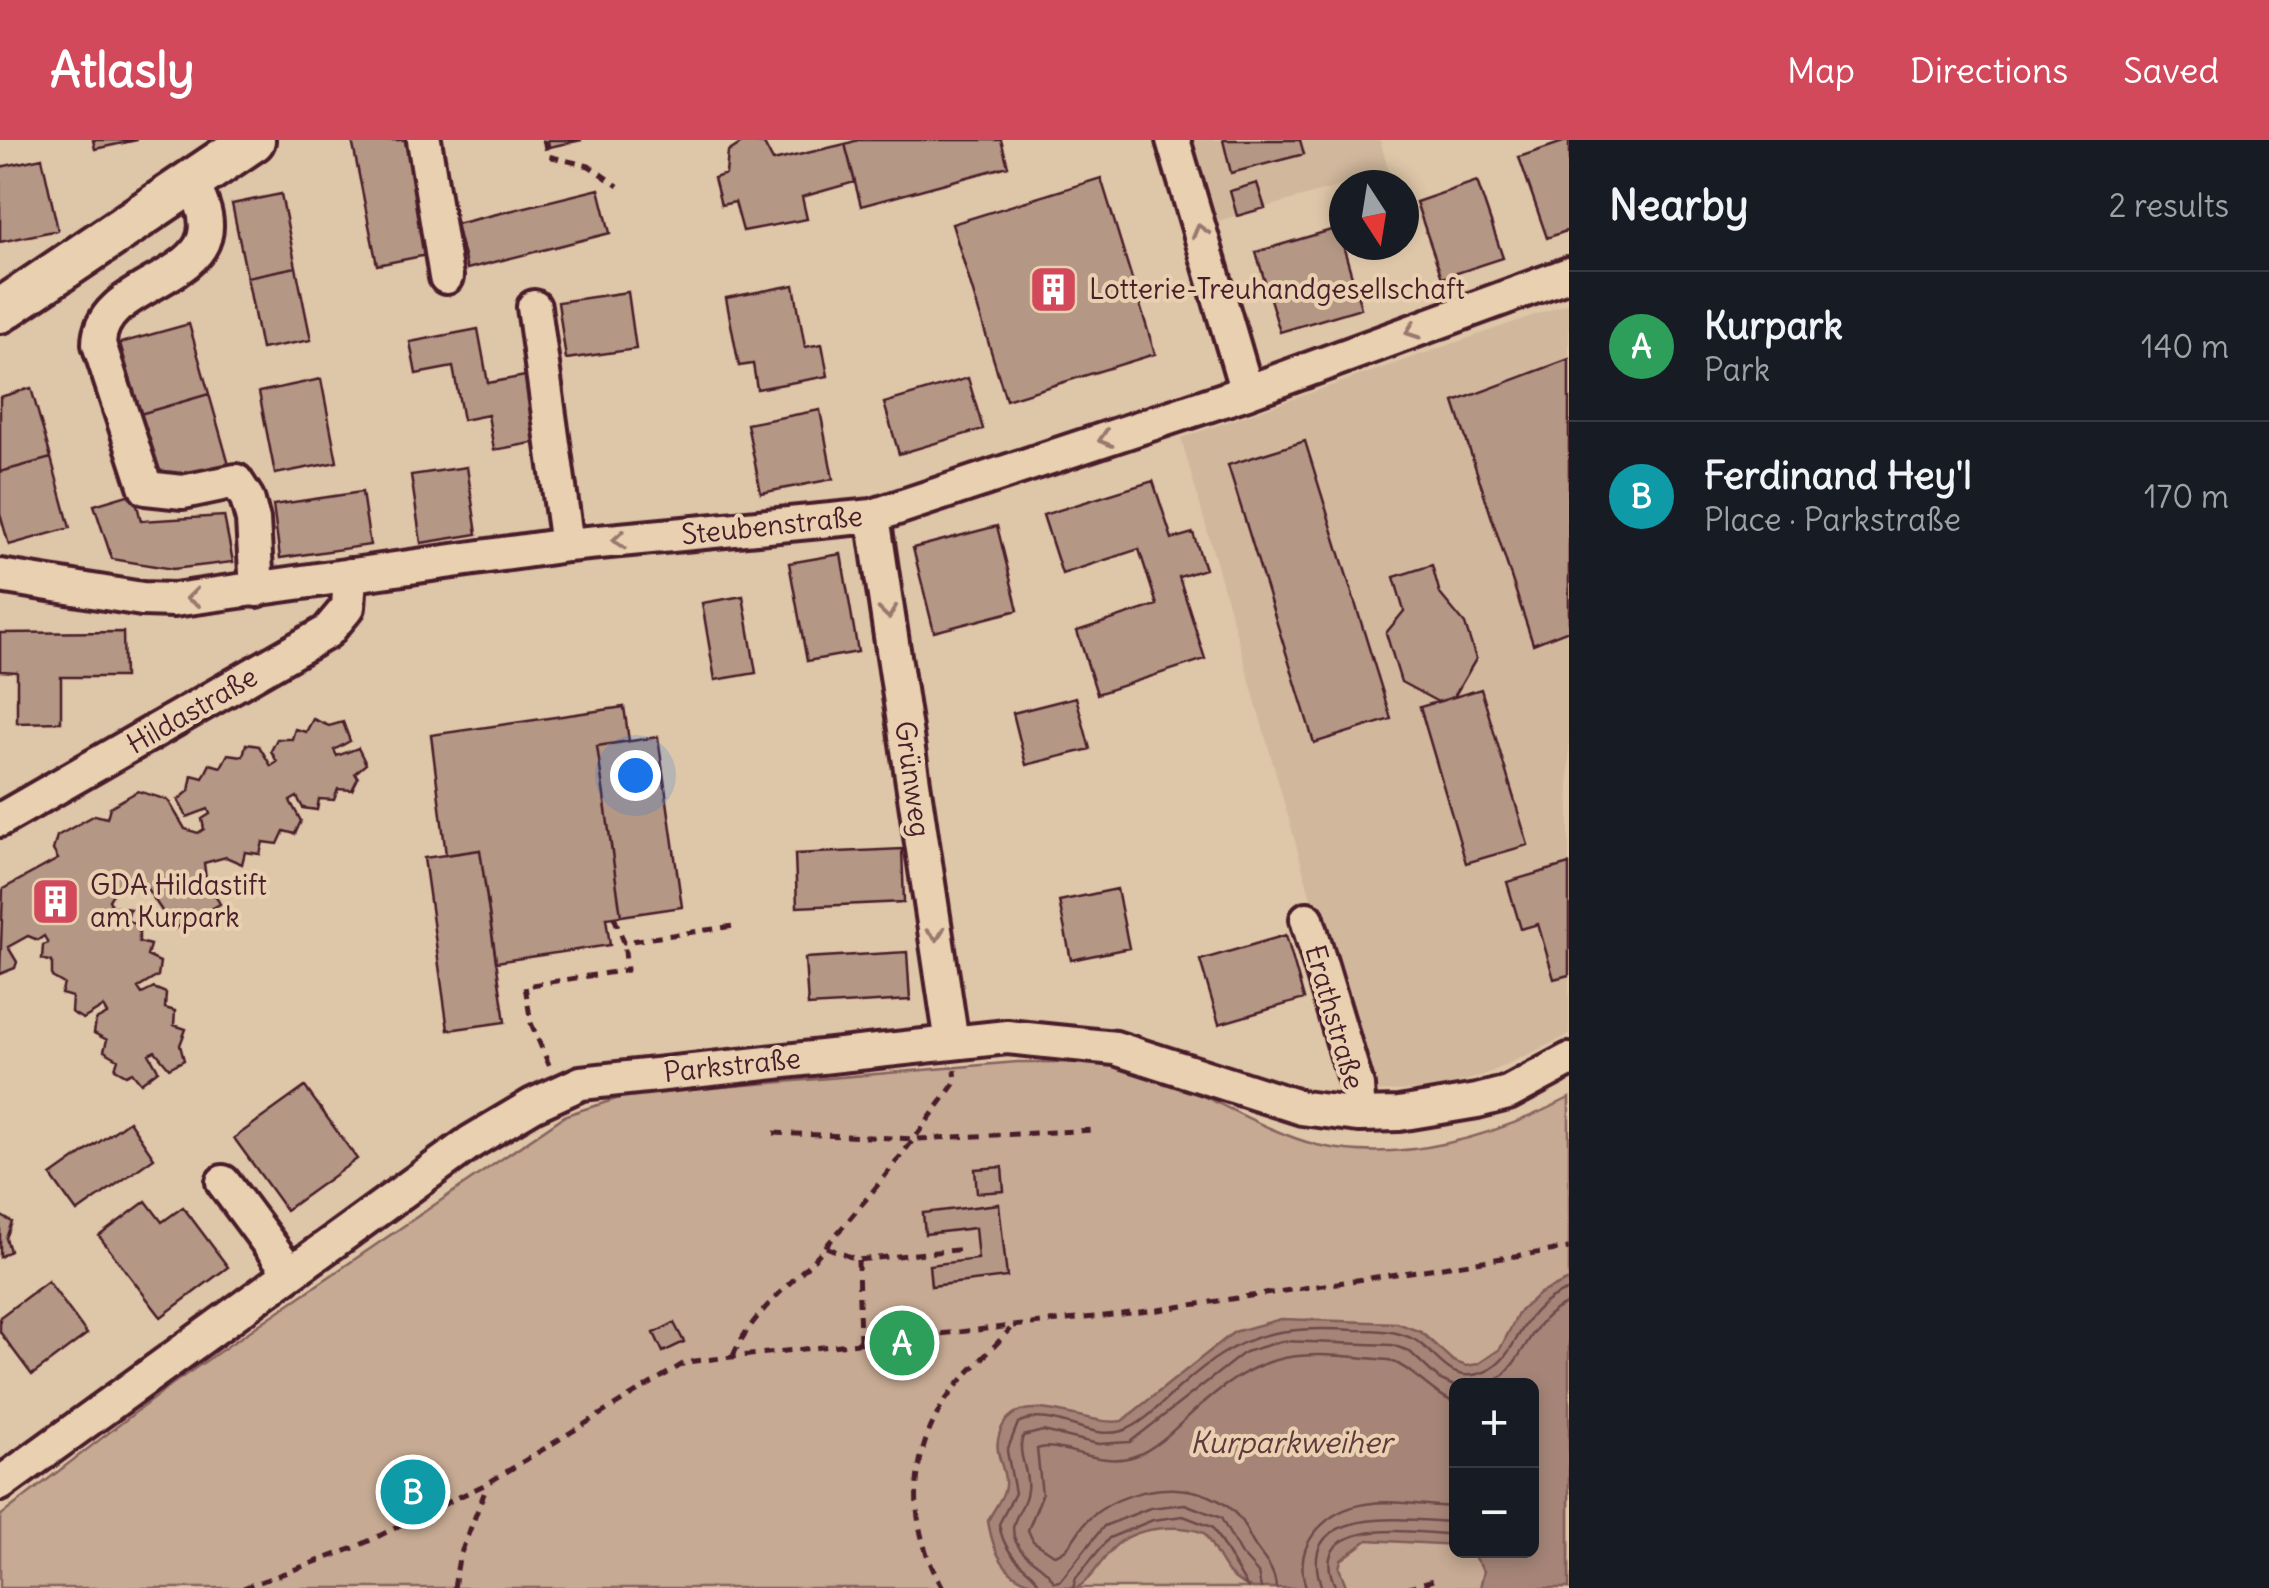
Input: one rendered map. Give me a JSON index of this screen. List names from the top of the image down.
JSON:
{
  "streets": {
    "street": [
      "Steubenstraße",
      "Hildastraße",
      "Grünweg",
      "Erathstraße",
      "Parkstraße"
    ]
  },
  "crossings": [
    ["Steubenstraße", "Hildastraße"],
    ["Steubenstraße", "Grünweg"],
    ["Grünweg", "Parkstraße"],
    ["Erathstraße", "Parkstraße"]
  ],
  "one_way": ["Steubenstraße", "Grünweg"],
  "water": ["Kurparkweiher"],
  "places": {
    "building": ["Lotterie-Treuhandgesellschaft", "GDA Hildastift am Kurpark"]
  },
  "north": "bottom",
  "page": {
    "header": "Atlasly",
    "nav": ["Map", "Directions", "Saved"],
    "heading": ["Nearby", "2 results"],
    "list": [
      {
        "mark": "A",
        "name": "Kurpark",
        "note": "Park",
        "value": "140 m"
      },
      {
        "mark": "B",
        "name": "Ferdinand Hey'l",
        "note": "Place · Parkstraße",
        "value": "170 m"
      }
    ],
    "pins": ["A", "B"],
    "map_buttons": ["+", "−"]
  }
}
